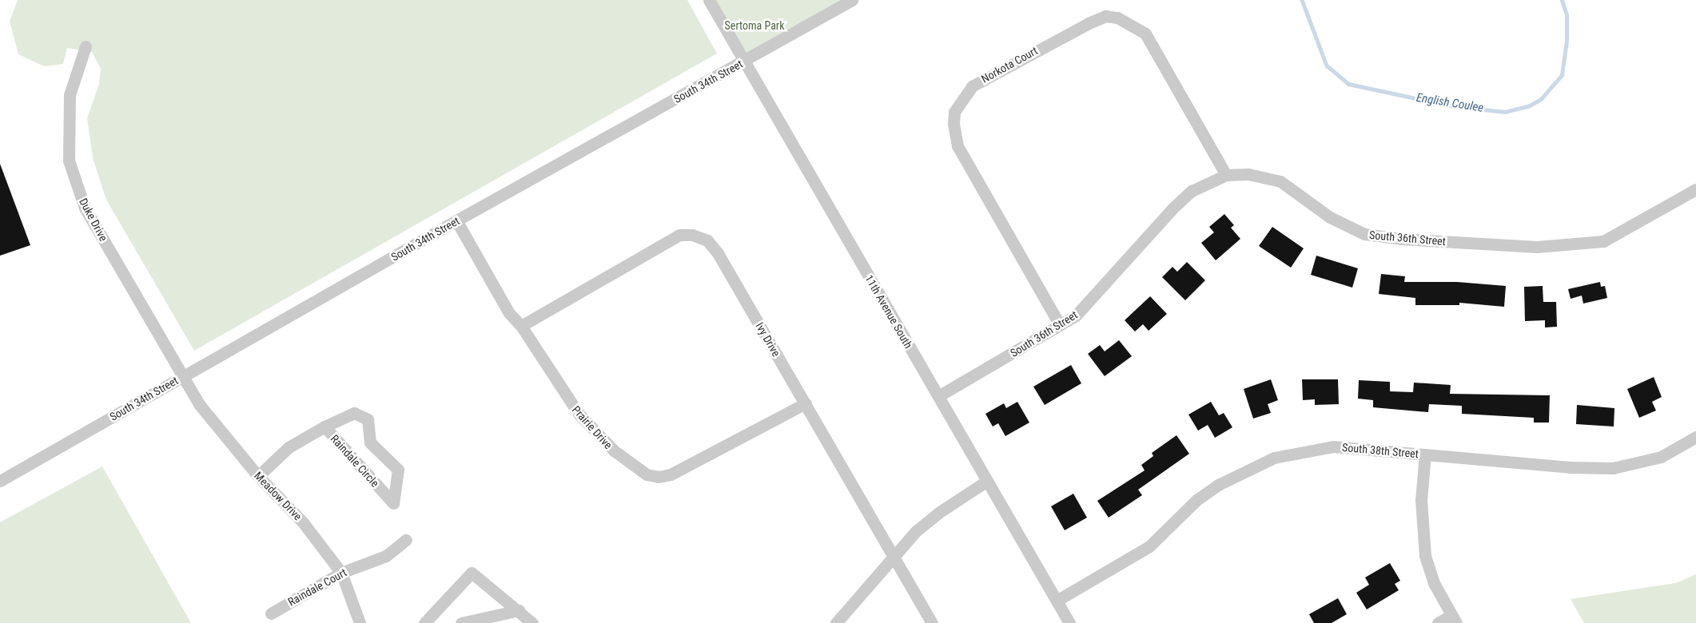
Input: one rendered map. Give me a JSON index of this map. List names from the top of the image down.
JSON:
{
  "streets": {
    "street": [
      "Norkota Court",
      "South 34th Street",
      "Duke Drive",
      "South 36th Street",
      "11th Avenue South",
      "Ivy Drive",
      "Prairie Drive",
      "South 38th Street",
      "Raindale Circle",
      "Meadow Drive",
      "Raindale Court"
    ]
  },
  "crossings": [
    ["Norkota Court", "South 36th Street"],
    ["South 34th Street", "Duke Drive"],
    ["South 34th Street", "11th Avenue South"],
    ["South 34th Street", "Prairie Drive"],
    ["South 34th Street", "Meadow Drive"],
    ["Duke Drive", "Meadow Drive"],
    ["South 36th Street", "11th Avenue South"],
    ["11th Avenue South", "South 38th Street"],
    ["Ivy Drive", "Prairie Drive"],
    ["Raindale Circle", "Meadow Drive"],
    ["Meadow Drive", "Raindale Court"]
  ],
  "water": ["English Coulee"],
  "parks": ["Sertoma Park"]
}
